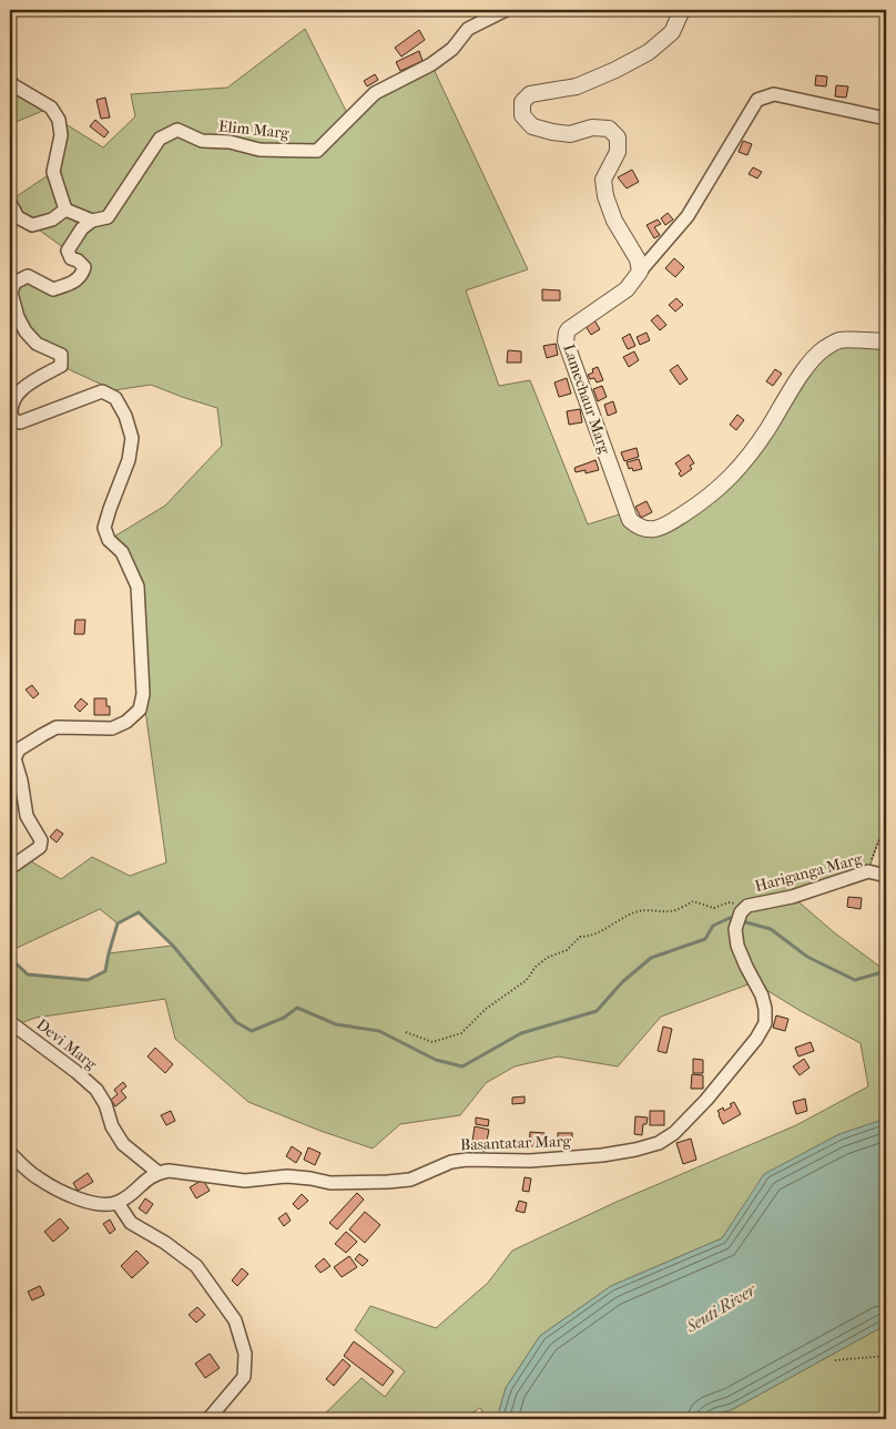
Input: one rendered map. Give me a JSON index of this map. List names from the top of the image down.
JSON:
{
  "streets": {
    "street": [
      "Elim Marg",
      "Lamechaur Marg",
      "Hariganga Marg",
      "Devi Marg",
      "Basantatar Marg"
    ]
  },
  "crossings": [
    ["Hariganga Marg", "Basantatar Marg"],
    ["Devi Marg", "Basantatar Marg"]
  ],
  "water": ["Seuti River"]
}
